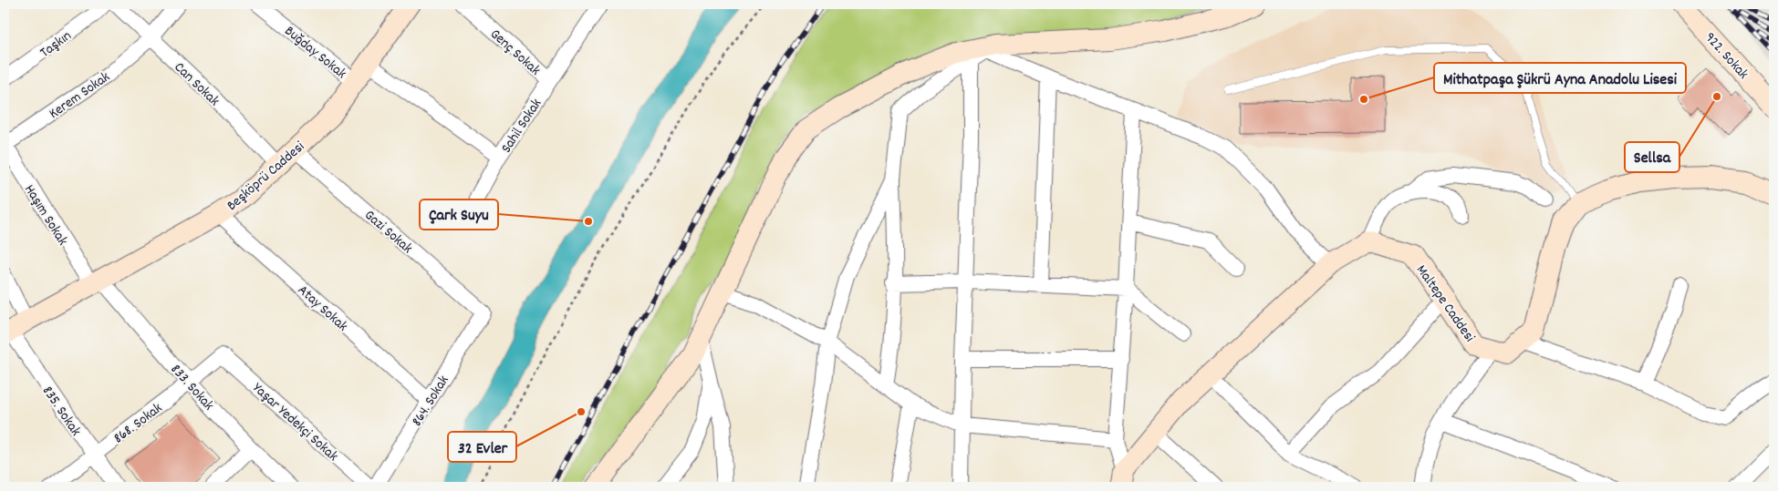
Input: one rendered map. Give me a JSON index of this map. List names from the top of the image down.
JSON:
{
  "streets": {
    "street": [
      "Taşkın",
      "Buğday Sokak",
      "Genç Sokak",
      "922. Sokak",
      "Can Sokak",
      "Kerem Sokak",
      "Sahil Sokak",
      "Beşköprü Caddesi",
      "Haşım Sokak",
      "Gazi Sokak",
      "Maltepe Caddesi",
      "Atay Sokak",
      "833. Sokak",
      "864. Sokak",
      "835. Sokak",
      "Yaşar Yedekçi Sokak",
      "868. Sokak"
    ]
  },
  "crossings": [
    ["Buğday Sokak", "Beşköprü Caddesi"],
    ["Genç Sokak", "Sahil Sokak"],
    ["Can Sokak", "Kerem Sokak"],
    ["Can Sokak", "Beşköprü Caddesi"],
    ["Kerem Sokak", "Haşım Sokak"],
    ["Sahil Sokak", "Beşköprü Caddesi"],
    ["Beşköprü Caddesi", "Haşım Sokak"],
    ["Beşköprü Caddesi", "Gazi Sokak"],
    ["Beşköprü Caddesi", "Atay Sokak"],
    ["Beşköprü Caddesi", "833. Sokak"],
    ["Beşköprü Caddesi", "835. Sokak"],
    ["Haşım Sokak", "833. Sokak"],
    ["Gazi Sokak", "864. Sokak"],
    ["Atay Sokak", "864. Sokak"],
    ["833. Sokak", "868. Sokak"],
    ["835. Sokak", "868. Sokak"],
    ["Yaşar Yedekçi Sokak", "868. Sokak"]
  ],
  "places": [
    "Sellsa",
    "Mithatpaşa Şükrü Ayna Anadolu Lisesi",
    "Çark Suyu",
    "32 Evler"
  ]
}
